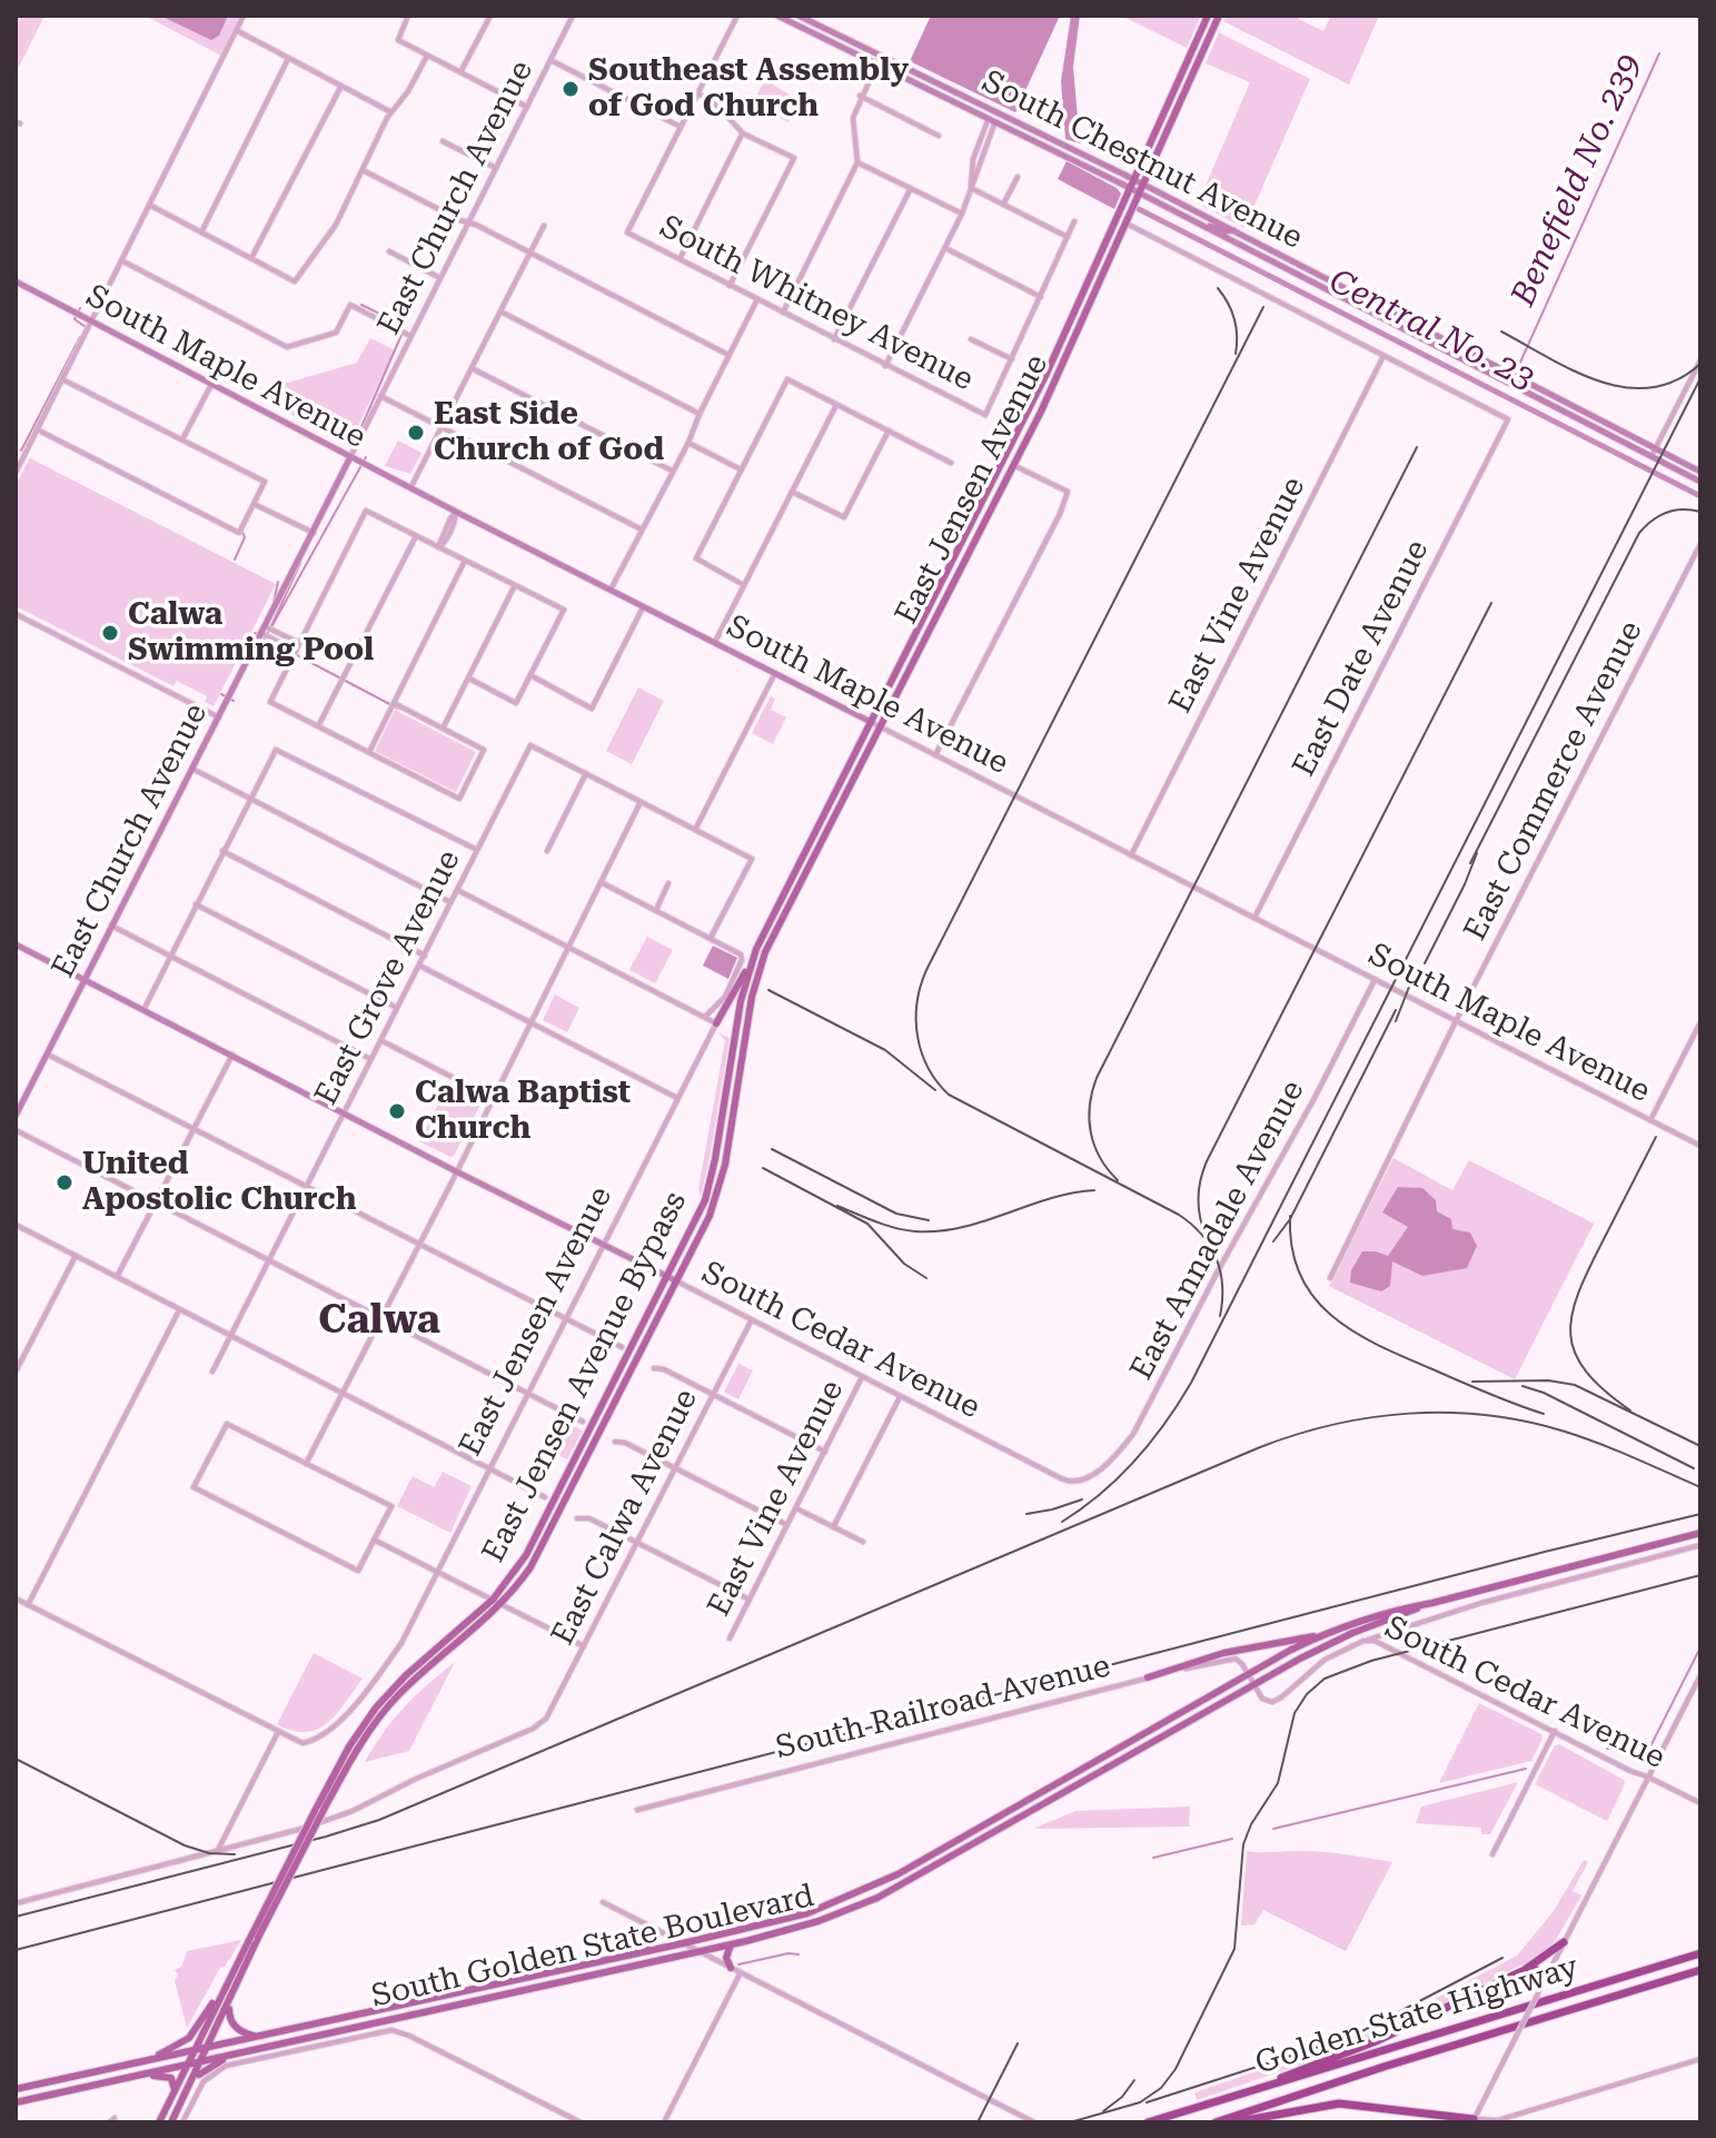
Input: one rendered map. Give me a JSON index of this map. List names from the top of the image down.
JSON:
{
  "streets": {
    "highway": ["Golden State Highway"],
    "main road": [
      "South Chestnut Avenue",
      "East Church Avenue",
      "South Maple Avenue",
      "East Jensen Avenue",
      "South Cedar Avenue",
      "East Jensen Avenue Bypass",
      "South Golden State Boulevard"
    ],
    "street": [
      "South Whitney Avenue",
      "East Vine Avenue",
      "East Date Avenue",
      "East Commerce Avenue",
      "East Grove Avenue",
      "East Annadale Avenue",
      "East Calwa Avenue",
      "South Railroad Avenue"
    ]
  },
  "crossings": [
    ["South Chestnut Avenue", "East Jensen Avenue"],
    ["East Church Avenue", "South Maple Avenue"],
    ["East Church Avenue", "South Cedar Avenue"],
    ["South Maple Avenue", "East Jensen Avenue"],
    ["South Maple Avenue", "East Vine Avenue"],
    ["South Maple Avenue", "East Date Avenue"],
    ["South Maple Avenue", "East Commerce Avenue"],
    ["South Maple Avenue", "East Annadale Avenue"],
    ["East Jensen Avenue", "South Cedar Avenue"],
    ["East Jensen Avenue", "East Jensen Avenue Bypass"],
    ["East Vine Avenue", "East Date Avenue"],
    ["East Vine Avenue", "South Cedar Avenue"],
    ["East Grove Avenue", "South Cedar Avenue"],
    ["East Annadale Avenue", "South Cedar Avenue"],
    ["South Cedar Avenue", "East Jensen Avenue Bypass"],
    ["South Cedar Avenue", "East Calwa Avenue"],
    ["South Cedar Avenue", "South Railroad Avenue"],
    ["South Cedar Avenue", "South Golden State Boulevard"],
    ["South Railroad Avenue", "South Golden State Boulevard"]
  ],
  "districts": ["Calwa"],
  "water": ["Benefield No. 239", "Central No. 23"],
  "places": [
    "Southeast Assembly of God Church",
    "East Side Church of God",
    "Calwa Swimming Pool",
    "Calwa Baptist Church",
    "United Apostolic Church"
  ]
}
